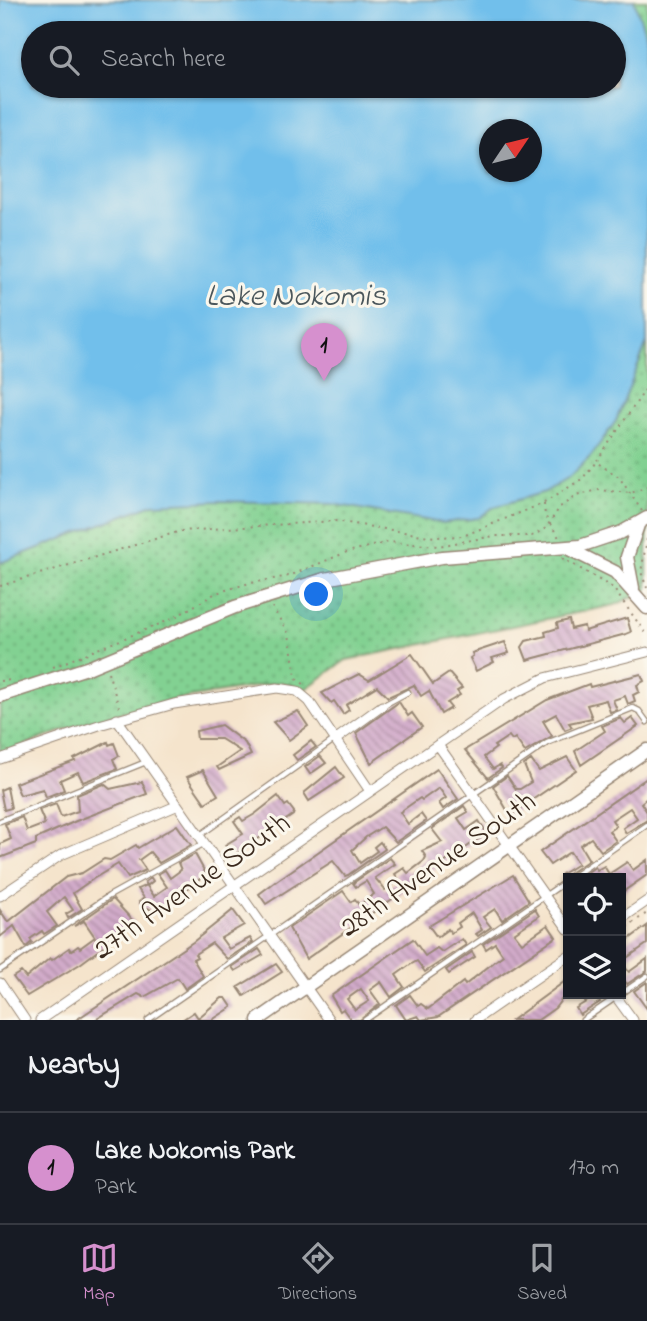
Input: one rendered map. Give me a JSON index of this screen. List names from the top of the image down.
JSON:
{
  "streets": {
    "street": ["28th Avenue South", "27th Avenue South"]
  },
  "water": ["Lake Nokomis"],
  "north": "top right",
  "page": {
    "search": "Search here",
    "pins": "1",
    "heading": "Nearby",
    "list": [
      {
        "mark": "1",
        "name": "Lake Nokomis Park",
        "note": "Park",
        "value": "170 m"
      }
    ],
    "nav": ["Map", "Directions", "Saved"]
  }
}
